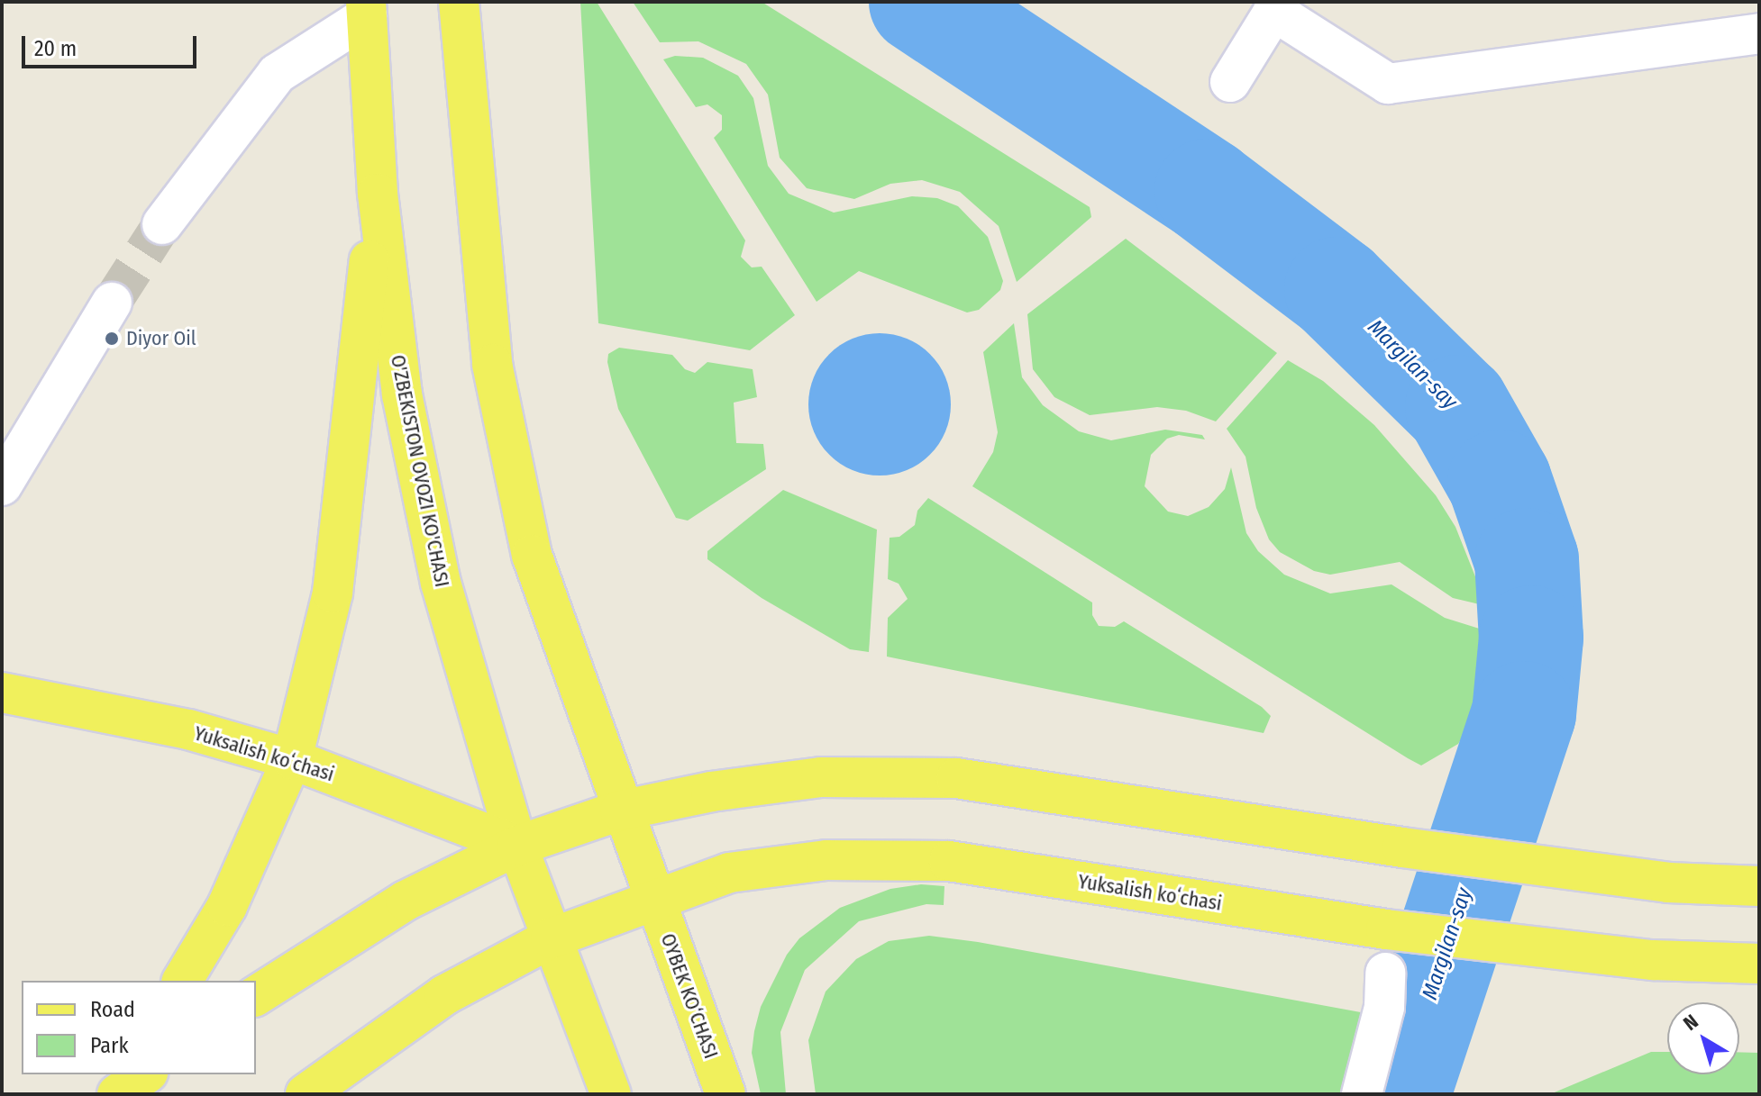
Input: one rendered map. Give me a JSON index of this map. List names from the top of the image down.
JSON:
{
  "streets": {
    "main road": ["O'ZBEKISTON OVOZI KO'CHASI", "Yuksalish koʻchasi", "OYBEK KO‘CHASI"]
  },
  "crossings": [
    ["O'ZBEKISTON OVOZI KO'CHASI", "Yuksalish koʻchasi"],
    ["Yuksalish koʻchasi", "OYBEK KO‘CHASI"]
  ],
  "water": ["Margilan-say"],
  "places": ["Diyor Oil"],
  "legend": ["Road", "Park"],
  "scale_bar": "20 m",
  "north": "top left"
}
